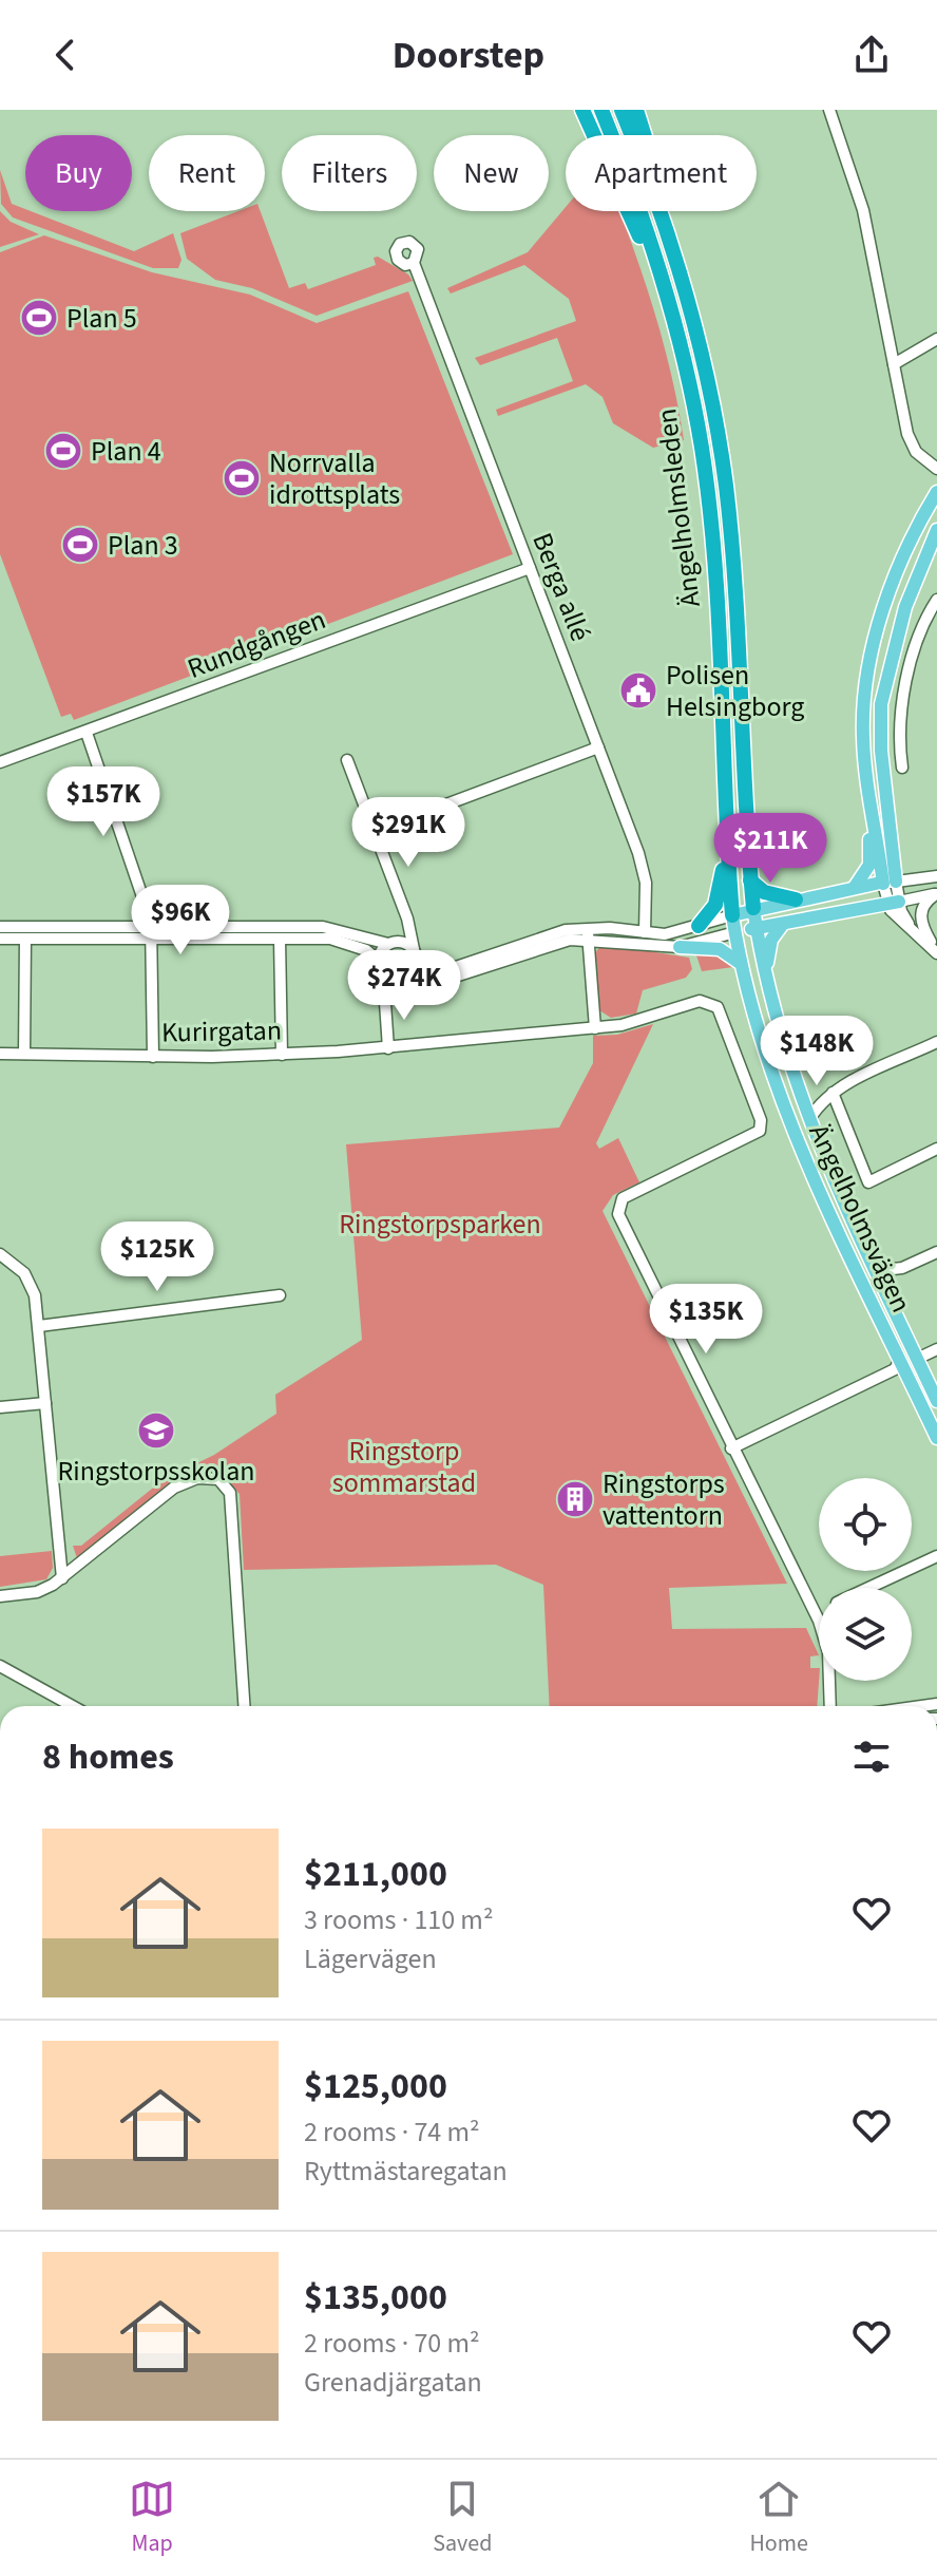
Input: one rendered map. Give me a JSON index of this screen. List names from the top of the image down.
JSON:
{
  "streets": {
    "highway": ["Ängelholmsleden"],
    "main road": ["Ängelholmsvägen"],
    "street": ["Berga allé", "Rundgången", "Kurirgatan"]
  },
  "crossings": [
    ["Ängelholmsleden", "Ängelholmsvägen"],
    ["Berga allé", "Rundgången"]
  ],
  "parks": ["Ringstorpsparken", "Ringstorp sommarstad"],
  "places": {
    "sports": [
      "Plan 5",
      "Plan 4",
      "Norrvalla idrottsplats",
      "Plan 3"
    ],
    "public building": ["Polisen Helsingborg"],
    "school or university": ["Ringstorpsskolan"],
    "building": ["Ringstorps vattentorn"]
  },
  "page": {
    "header": "Doorstep",
    "chip": [
      "Buy",
      "Rent",
      "Filters",
      "New",
      "Apartment"
    ],
    "price": [
      "$157K",
      "$291K",
      "$211K",
      "$96K",
      "$274K",
      "$148K",
      "$125K",
      "$135K"
    ],
    "heading": "8 homes",
    "list": [
      {
        "name": "$211,000",
        "note": "3 rooms · 110 m² · Lägervägen"
      },
      {
        "name": "$125,000",
        "note": "2 rooms · 74 m² · Ryttmästaregatan"
      },
      {
        "name": "$135,000",
        "note": "2 rooms · 70 m² · Grenadjärgatan"
      }
    ],
    "tabs": ["Map", "Saved", "Home"]
  }
}
